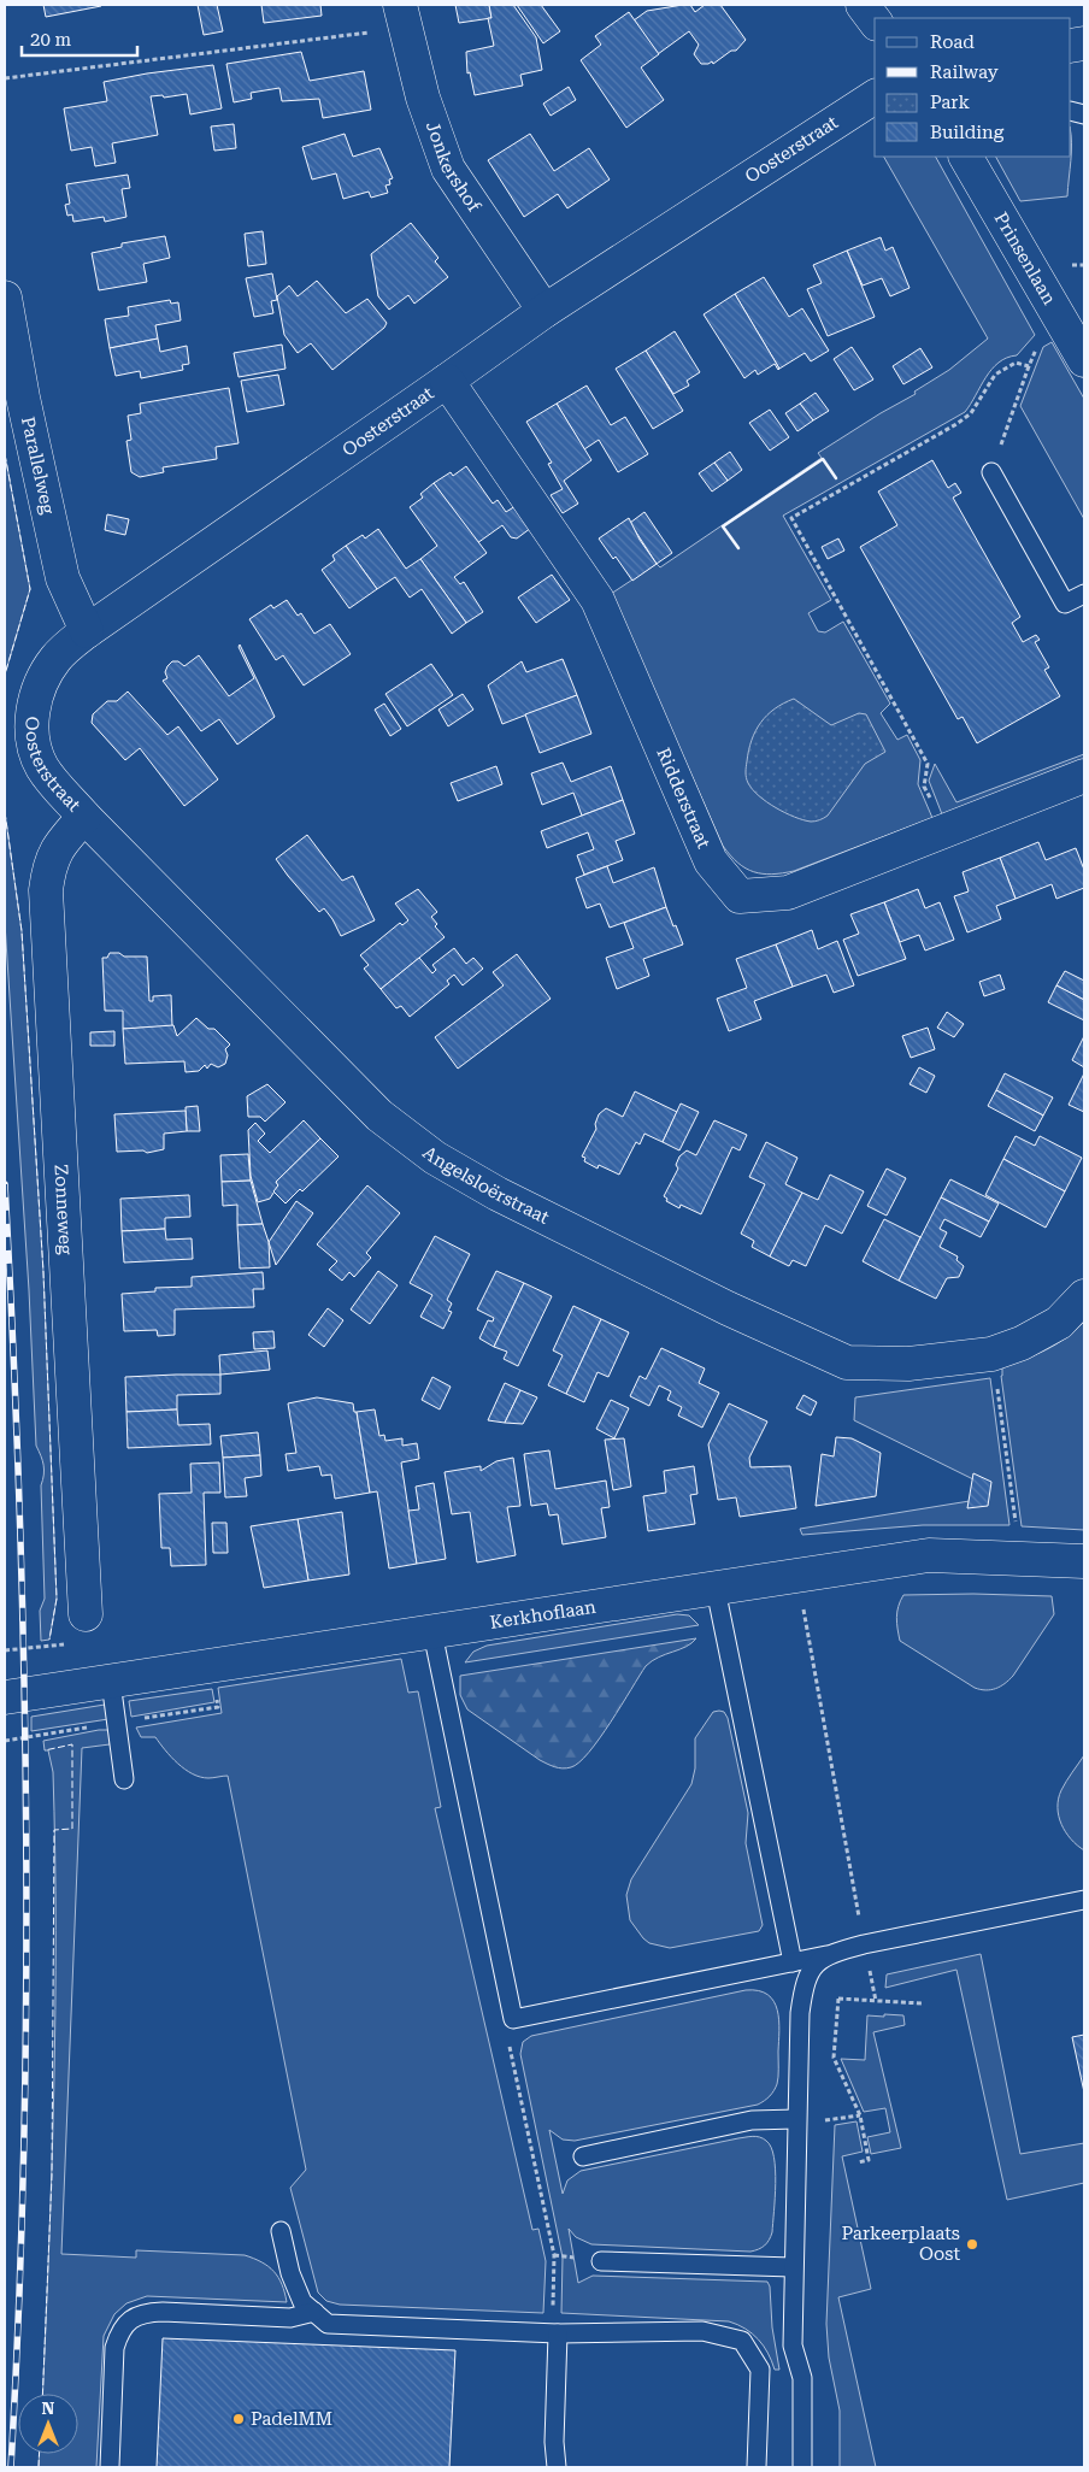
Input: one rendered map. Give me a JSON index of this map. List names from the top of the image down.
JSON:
{
  "streets": {
    "street": [
      "Oosterstraat",
      "Jonkershof",
      "Prinsenlaan",
      "Parallelweg",
      "Ridderstraat",
      "Angelsloërstraat",
      "Zonneweg",
      "Kerkhoflaan"
    ]
  },
  "crossings": [
    ["Oosterstraat", "Jonkershof"],
    ["Oosterstraat", "Parallelweg"],
    ["Oosterstraat", "Ridderstraat"],
    ["Oosterstraat", "Angelsloërstraat"],
    ["Oosterstraat", "Zonneweg"],
    ["Angelsloërstraat", "Zonneweg"]
  ],
  "places": ["Parkeerplaats Oost", "PadelMM"],
  "legend": [
    "Road",
    "Railway",
    "Park",
    "Building"
  ],
  "scale_bar": "20 m",
  "north": "top"
}
